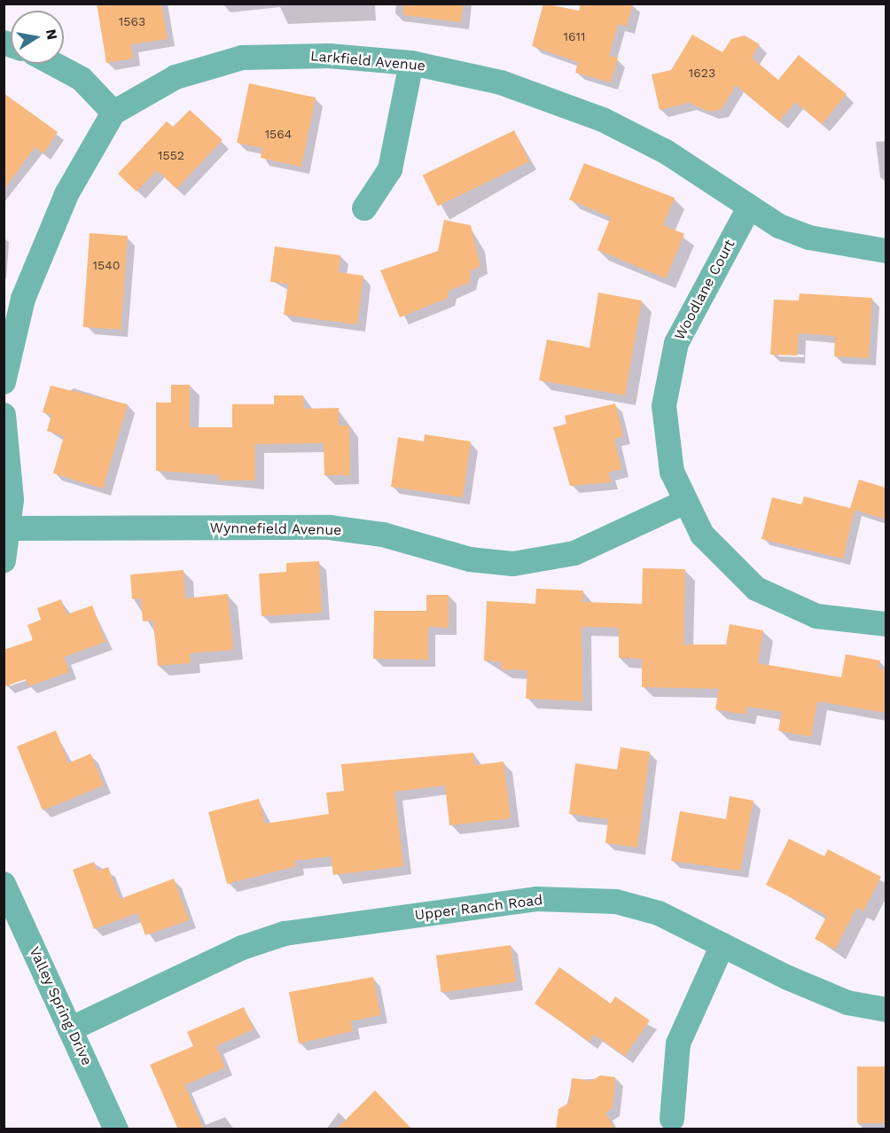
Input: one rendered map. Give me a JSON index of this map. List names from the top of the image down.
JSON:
{
  "streets": {
    "street": [
      "Larkfield Avenue",
      "Woodlane Court",
      "Wynnefield Avenue",
      "Upper Ranch Road",
      "Valley Spring Drive"
    ]
  },
  "crossings": [
    ["Larkfield Avenue", "Woodlane Court"],
    ["Woodlane Court", "Wynnefield Avenue"],
    ["Upper Ranch Road", "Valley Spring Drive"]
  ],
  "house_numbers": [
    "1563",
    "1611",
    "1623",
    "1564",
    "1552",
    "1540"
  ],
  "north": "right"
}
